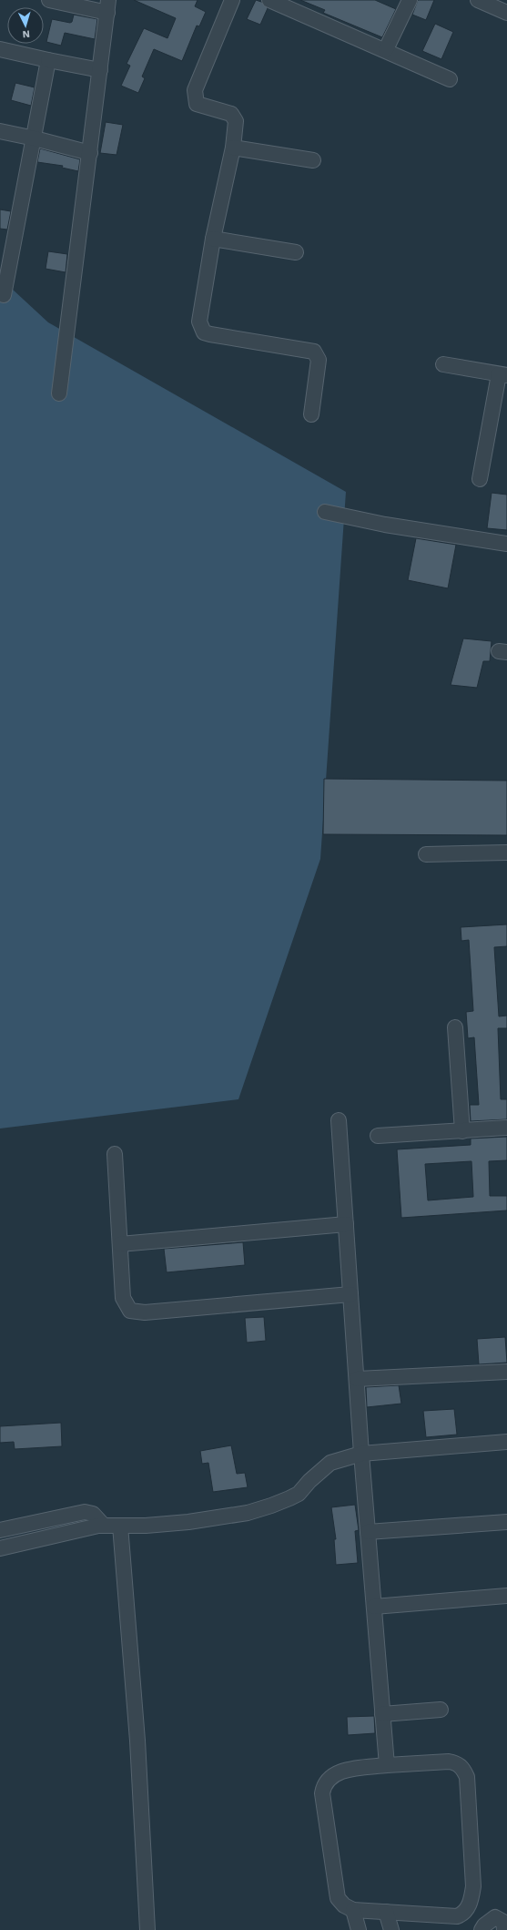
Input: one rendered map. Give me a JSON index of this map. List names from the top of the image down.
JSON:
{
  "north": "bottom"
}
